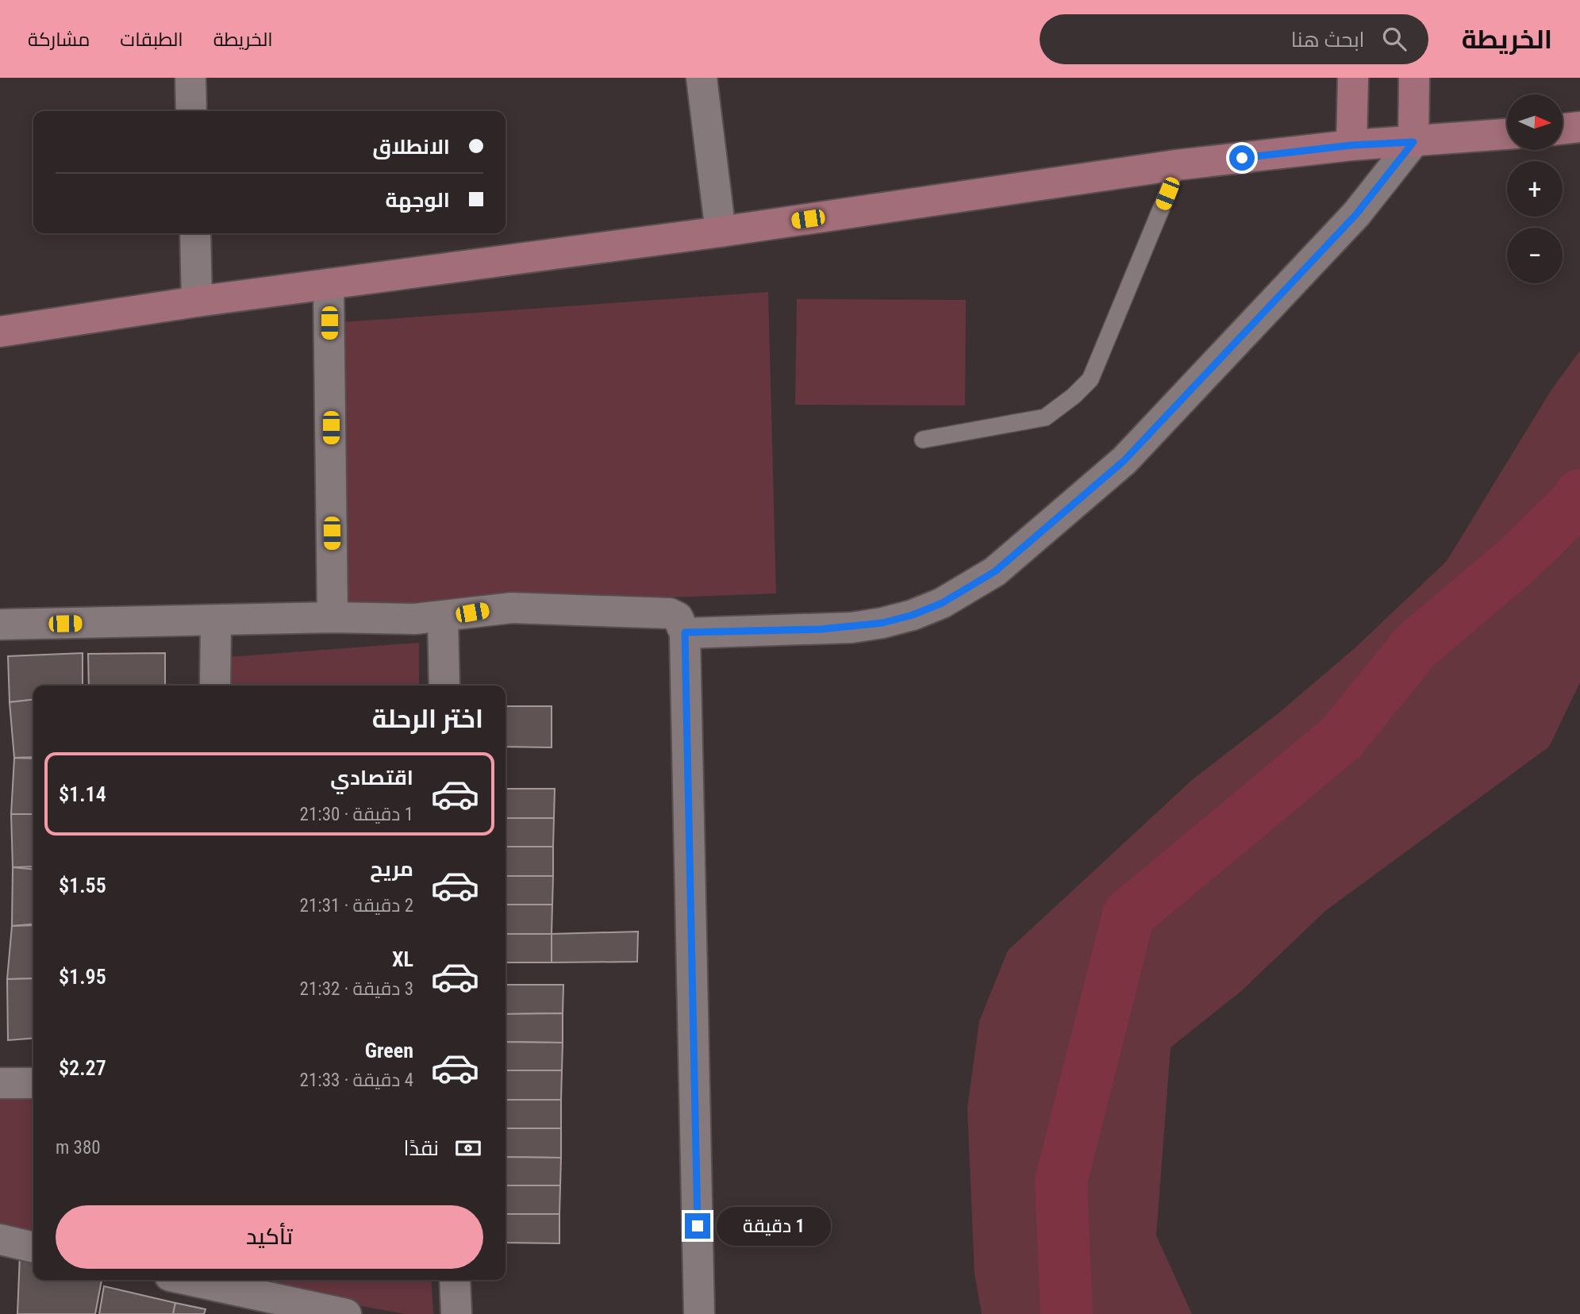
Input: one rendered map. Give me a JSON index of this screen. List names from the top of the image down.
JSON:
{
  "north": "right",
  "page": {
    "header": "الخريطة",
    "search": "ابحث هنا",
    "nav": ["الخريطة", "الطبقات", "مشاركة"],
    "map_buttons": ["+", "−"],
    "banner": ["الانطلاق", "الوجهة"],
    "heading": "اختر الرحلة",
    "list": [
      {
        "name": "اقتصادي",
        "note": "1 دقيقة · 21:30",
        "value": "$1.14"
      },
      {
        "name": "مريح",
        "note": "2 دقيقة · 21:31",
        "value": "$1.55"
      },
      {
        "name": "XL",
        "note": "3 دقيقة · 21:32",
        "value": "$1.95"
      },
      {
        "name": "Green",
        "note": "4 دقيقة · 21:33",
        "value": "$2.27"
      }
    ],
    "pay": ["نقدًا", "380 m"],
    "buttons": "تأكيد",
    "bubble": "1 دقيقة"
  }
}
